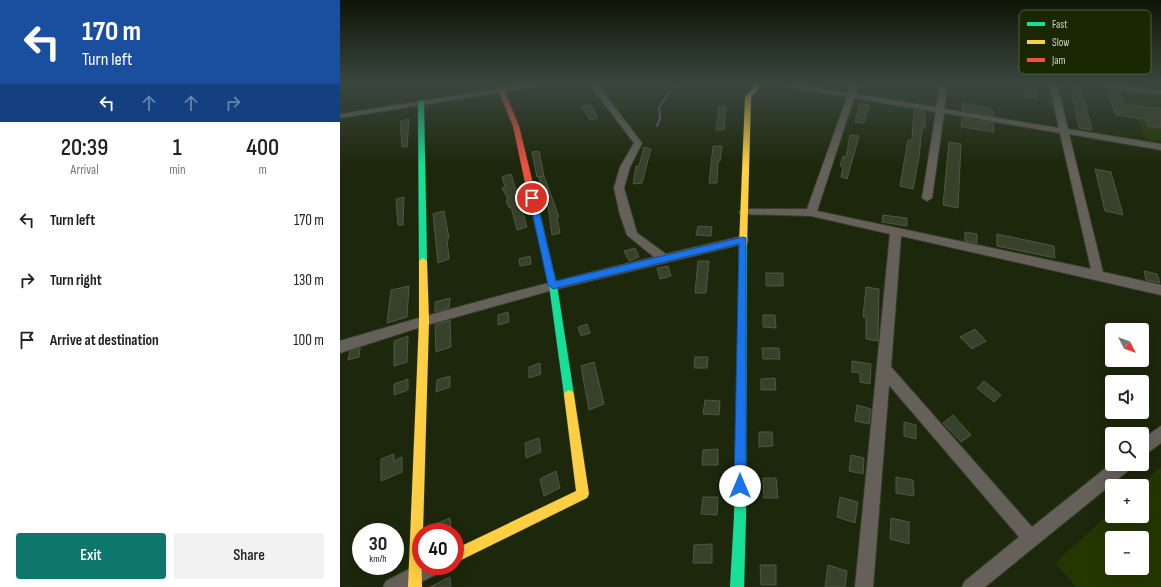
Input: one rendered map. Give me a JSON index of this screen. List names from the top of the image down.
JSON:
{
  "legend": ["Fast", "Slow", "Jam"],
  "north": "bottom right",
  "page": {
    "turn": ["170 m", "Turn left"],
    "eta": [
      "20:39",
      "Arrival",
      "1",
      "min",
      "400",
      "m"
    ],
    "list": [
      {
        "name": "Turn left",
        "value": "170 m"
      },
      {
        "name": "Turn right",
        "value": "130 m"
      },
      {
        "name": "Arrive at destination",
        "value": "100 m"
      }
    ],
    "map_buttons": ["+", "−"],
    "speed": "30 km/h",
    "limit": "40",
    "buttons": ["Exit", "Share"]
  }
}
